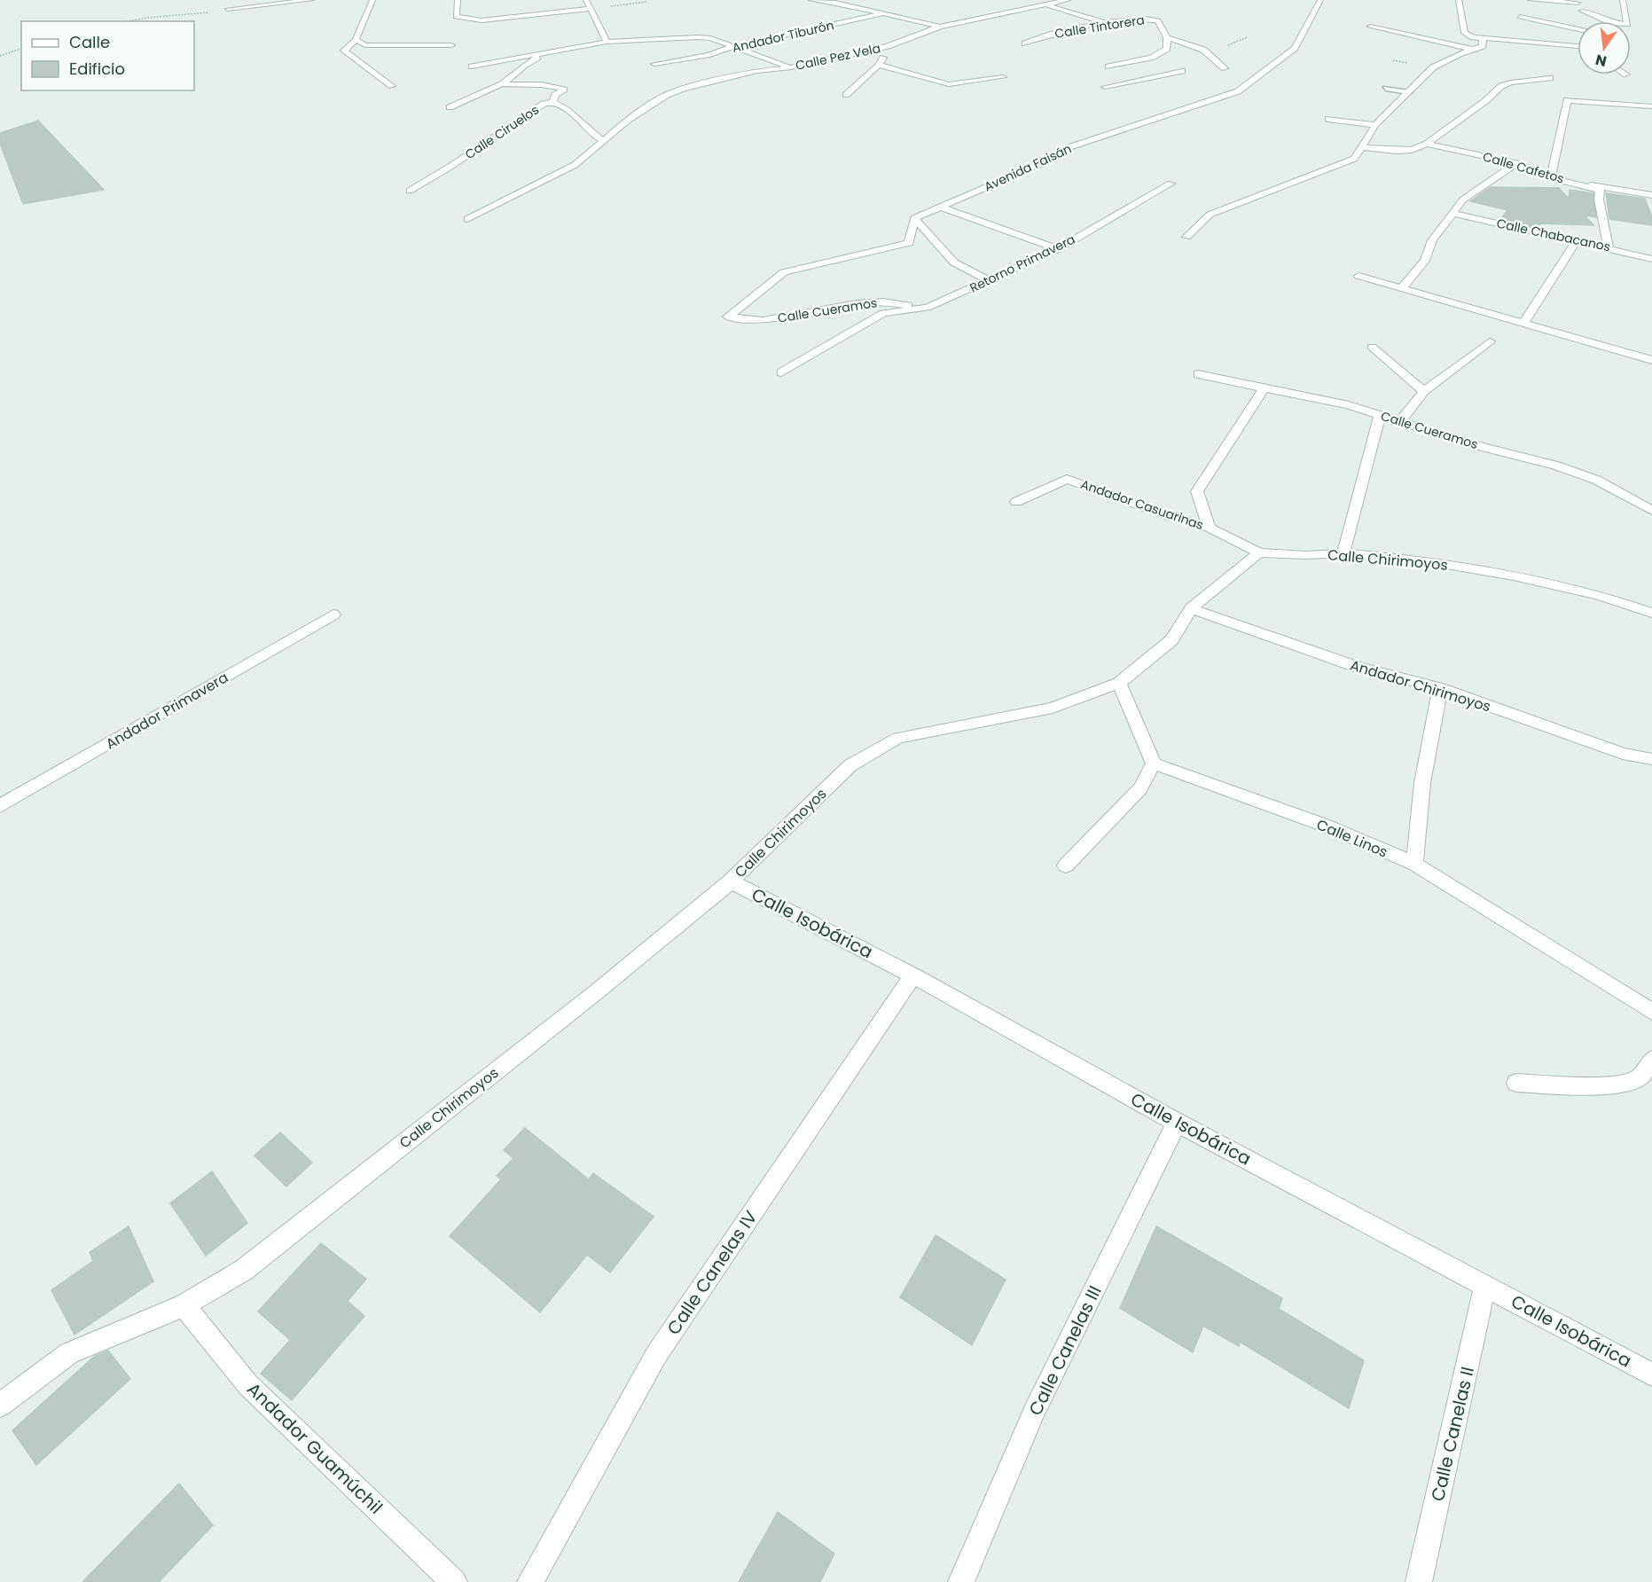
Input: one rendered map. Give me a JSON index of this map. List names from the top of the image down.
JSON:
{
  "streets": {
    "street": [
      "Calle Tintorera",
      "Andador Tiburón",
      "Calle Pez Vela",
      "Calle Ciruelos",
      "Avenida Faisán",
      "Calle Cafetos",
      "Calle Chabacanos",
      "Retorno Primavera",
      "Calle Cueramos",
      "Andador Casuarinas",
      "Calle Chirimoyos",
      "Andador Chirimoyos",
      "Andador Primavera",
      "Calle Linos",
      "Calle Isobárica",
      "Calle Canelas IV",
      "Calle Canelas III",
      "Calle Canelas II",
      "Andador Guamúchil"
    ]
  },
  "crossings": [
    ["Andador Tiburón", "Calle Pez Vela"],
    ["Avenida Faisán", "Calle Cueramos"],
    ["Retorno Primavera", "Calle Cueramos"],
    ["Andador Casuarinas", "Calle Chirimoyos"],
    ["Calle Chirimoyos", "Andador Chirimoyos"],
    ["Calle Chirimoyos", "Calle Isobárica"],
    ["Calle Chirimoyos", "Andador Guamúchil"],
    ["Calle Isobárica", "Calle Canelas IV"],
    ["Calle Isobárica", "Calle Canelas III"],
    ["Calle Isobárica", "Calle Canelas II"]
  ],
  "legend": ["Calle", "Edificio"],
  "north": "bottom"
}
